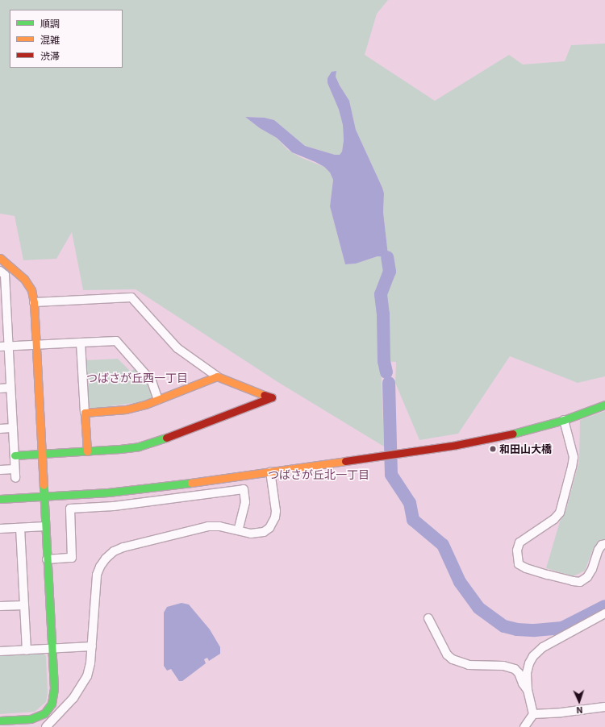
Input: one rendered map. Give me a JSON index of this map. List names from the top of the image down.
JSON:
{
  "districts": ["つばさが丘西一丁目", "つばさが丘北一丁目"],
  "places": ["和田山大橋"],
  "legend": ["順調", "混雑", "渋滞"],
  "north": "bottom"
}
